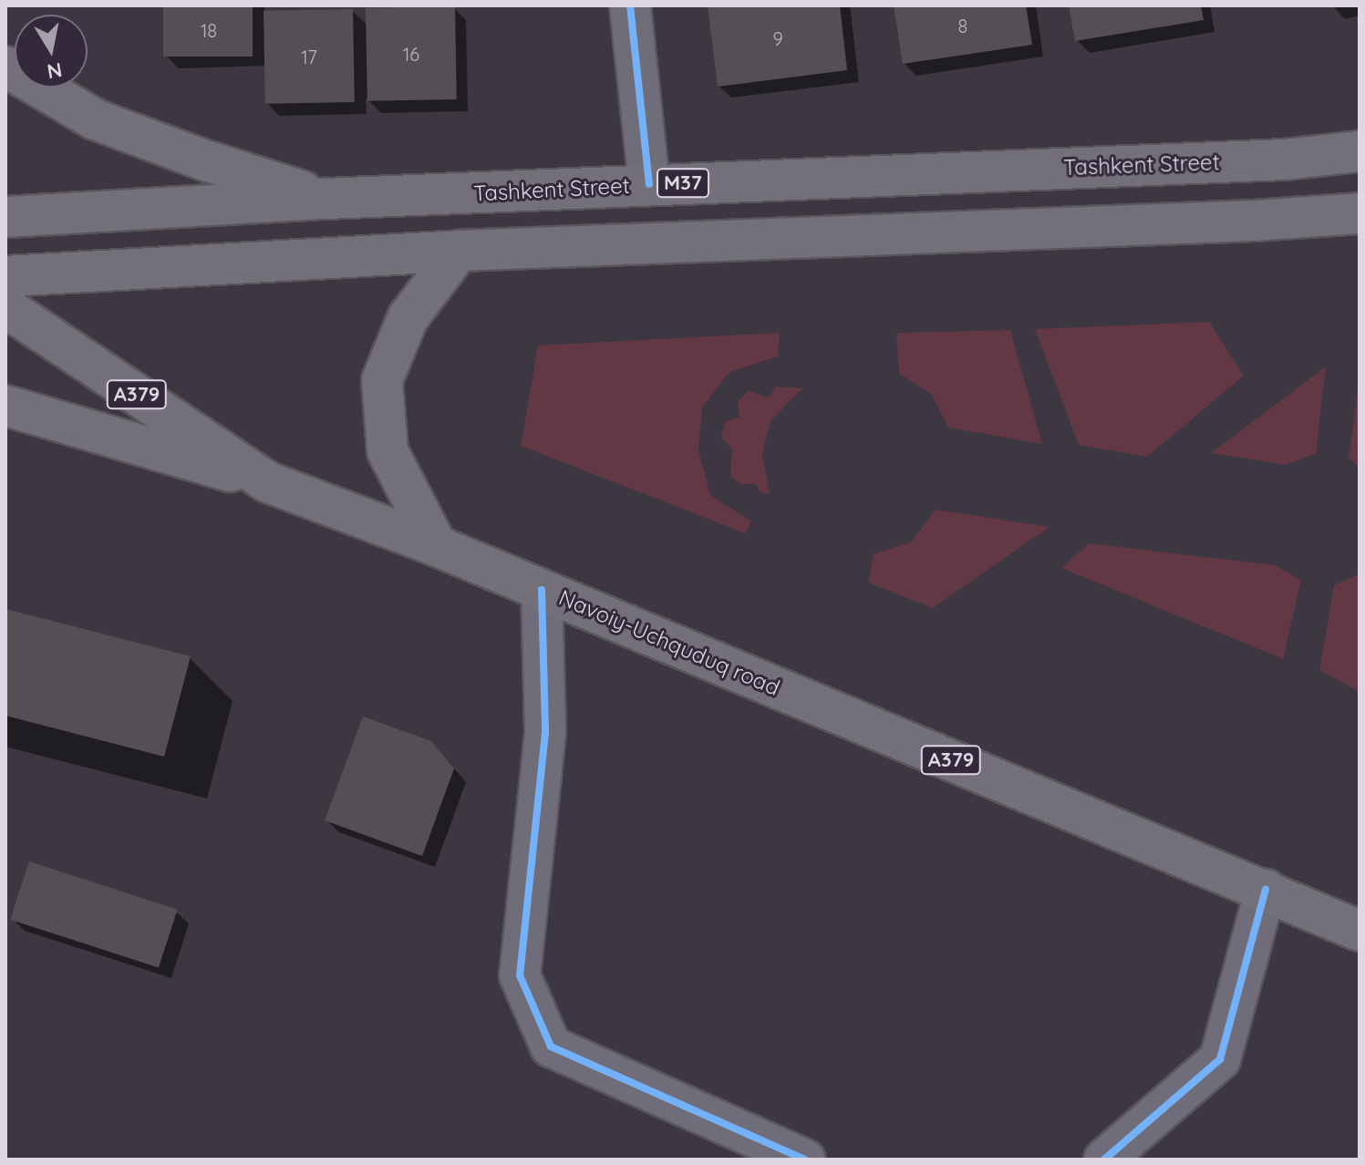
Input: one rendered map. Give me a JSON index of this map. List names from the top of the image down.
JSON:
{
  "streets": {
    "highway": [
      "Tashkent Street",
      "M37",
      "A379",
      "Navoiy-Uchquduq road"
    ]
  },
  "house_numbers": [
    "8",
    "18",
    "9",
    "16",
    "17"
  ],
  "north": "bottom"
}
